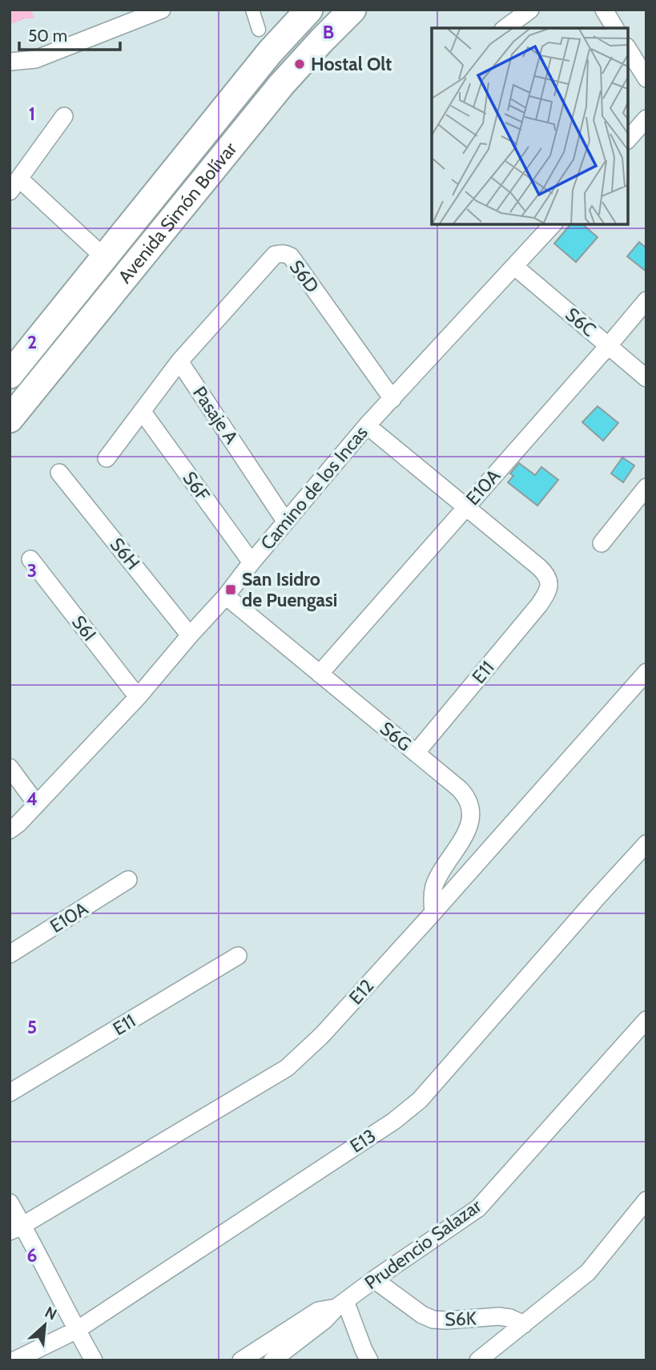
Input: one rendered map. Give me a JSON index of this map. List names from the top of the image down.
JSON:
{
  "streets": {
    "highway": ["Avenida Simón Bolívar"],
    "street": [
      "S6D",
      "S6C",
      "Pasaje A",
      "S6F",
      "E10A",
      "Camino de los Incas",
      "S6H",
      "S6I",
      "E11",
      "S6G",
      "E12",
      "E13",
      "Prudencio Salazar",
      "S6K"
    ]
  },
  "crossings": [
    ["S6D", "Pasaje A"],
    ["S6D", "Camino de los Incas"],
    ["S6C", "E10A"],
    ["S6C", "Camino de los Incas"],
    ["Pasaje A", "S6F"],
    ["Pasaje A", "Camino de los Incas"],
    ["S6F", "Camino de los Incas"],
    ["E10A", "E11"],
    ["E10A", "S6G"],
    ["Camino de los Incas", "S6H"],
    ["Camino de los Incas", "S6I"],
    ["Camino de los Incas", "S6G"],
    ["E11", "S6G"],
    ["S6G", "E12"],
    ["Prudencio Salazar", "S6K"]
  ],
  "places": {
    "other": ["Hostal Olt"],
    "transit": ["San Isidro de Puengasi"]
  },
  "scale_bar": "50 m",
  "north": "top right",
  "grid": {
    "columns": ["B"],
    "rows": [
      "1",
      "2",
      "3",
      "4",
      "5",
      "6"
    ]
  }
}
